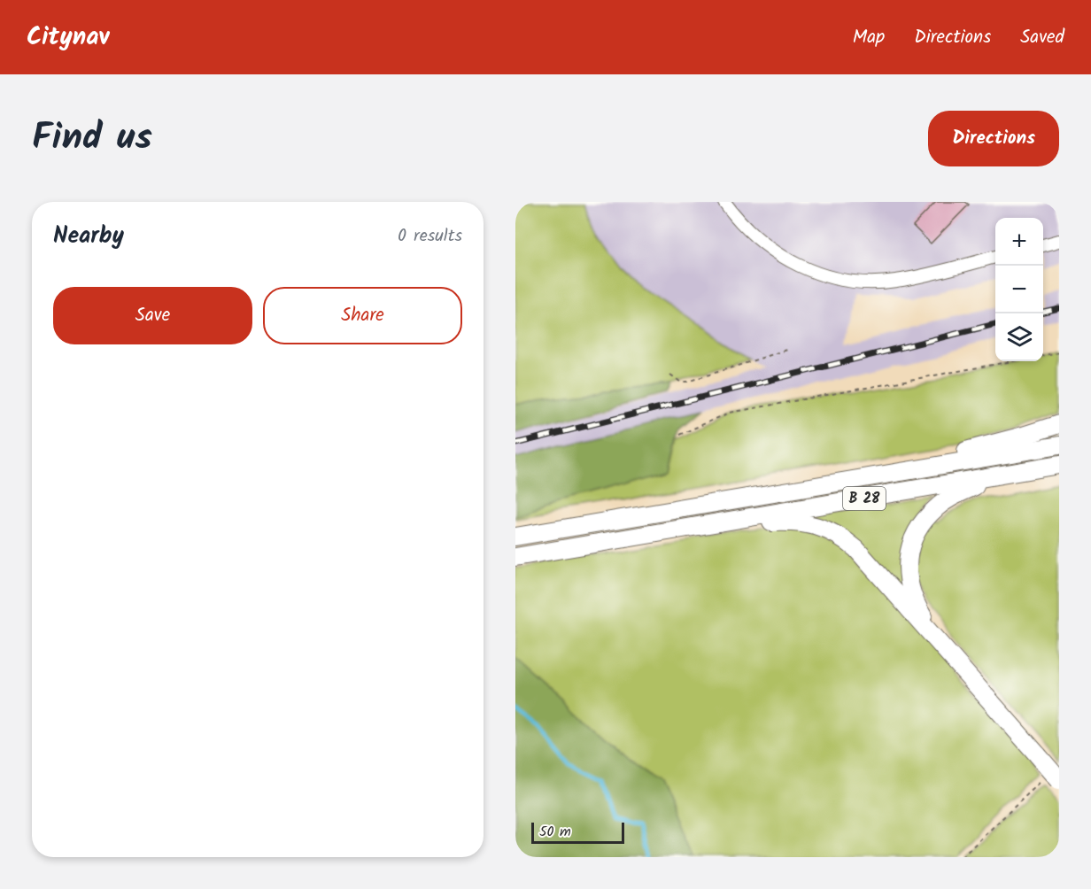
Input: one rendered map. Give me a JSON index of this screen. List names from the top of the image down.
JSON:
{
  "streets": {
    "highway": ["B 28"]
  },
  "scale_bar": "50 m",
  "page": {
    "header": "Citynav",
    "nav": ["Map", "Directions", "Saved"],
    "title": "Find us",
    "buttons": [
      "Directions",
      ["Save", "Share"]
    ],
    "heading": ["Nearby", "0 results"],
    "map_buttons": ["+", "−"],
    "scale": "50 m"
  }
}
